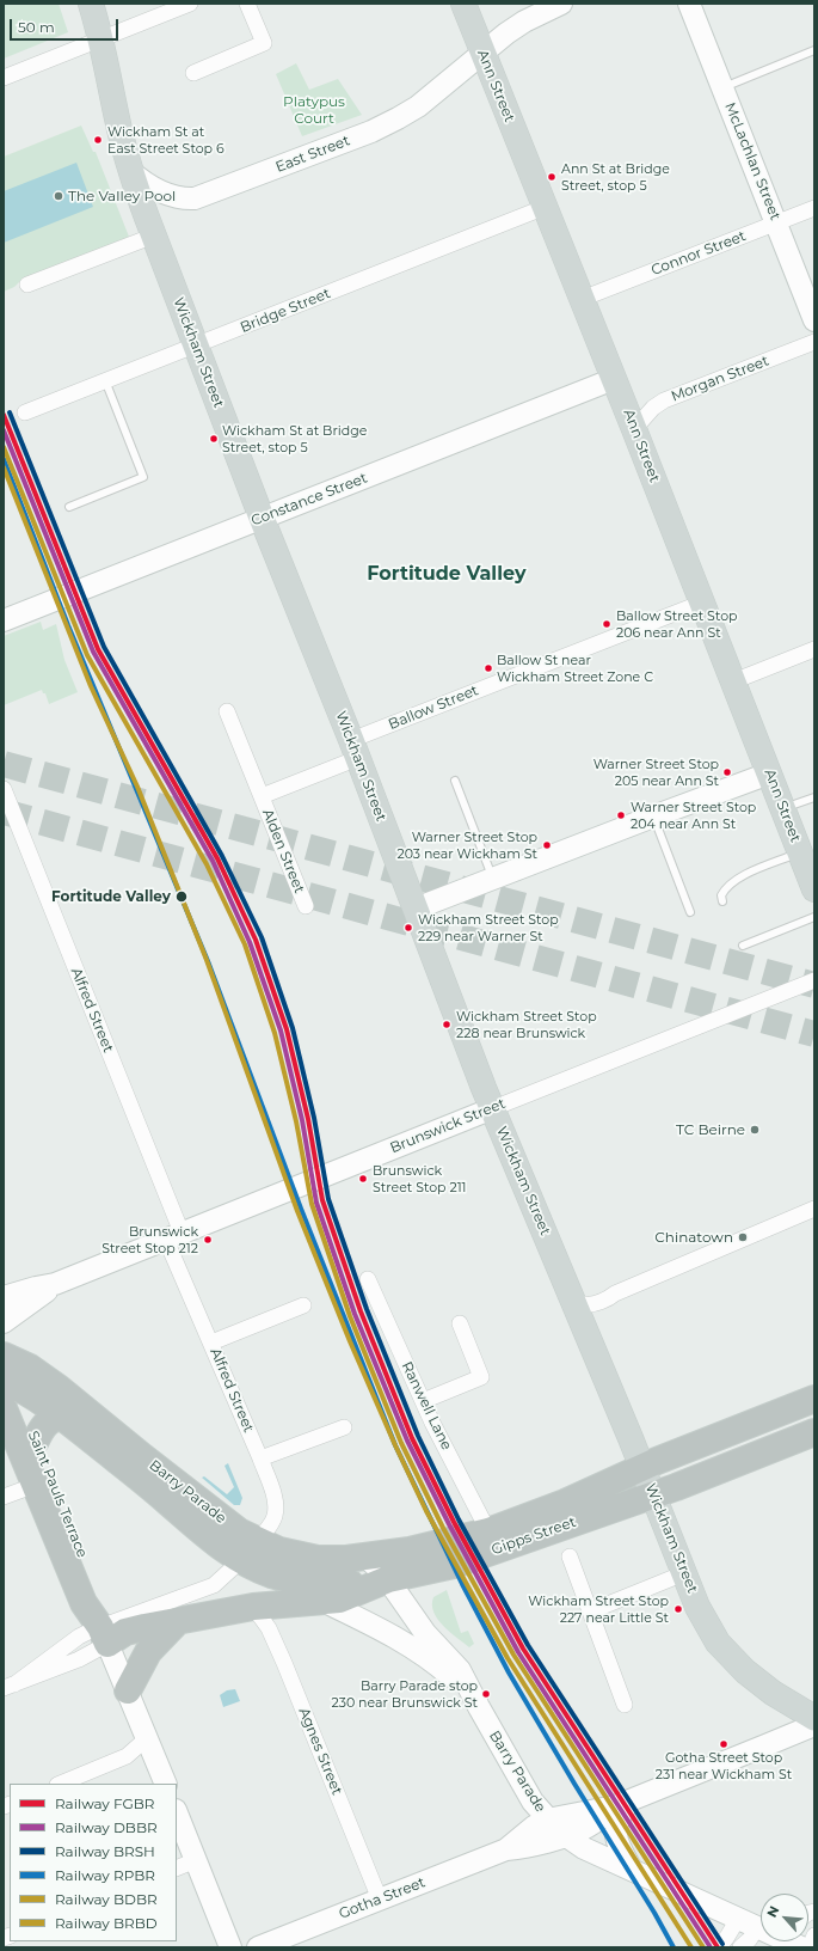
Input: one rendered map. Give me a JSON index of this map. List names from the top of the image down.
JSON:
{
  "streets": {
    "highway": ["Barry Parade", "Saint Pauls Terrace", "Gipps Street"],
    "main road": ["Ann Street", "Wickham Street"],
    "street": [
      "East Street",
      "McLachlan Street",
      "Connor Street",
      "Bridge Street",
      "Morgan Street",
      "Constance Street",
      "Ballow Street",
      "Alden Street",
      "Alfred Street",
      "Brunswick Street",
      "Ranwell Lane",
      "Agnes Street",
      "Gotha Street"
    ]
  },
  "crossings": [
    ["Ann Street", "East Street"],
    ["Ann Street", "Connor Street"],
    ["Ann Street", "Bridge Street"],
    ["Ann Street", "Morgan Street"],
    ["Ann Street", "Constance Street"],
    ["Ann Street", "Ballow Street"],
    ["East Street", "Wickham Street"],
    ["McLachlan Street", "Connor Street"],
    ["Bridge Street", "Wickham Street"],
    ["Wickham Street", "Constance Street"],
    ["Wickham Street", "Ballow Street"],
    ["Wickham Street", "Alden Street"],
    ["Wickham Street", "Brunswick Street"],
    ["Wickham Street", "Gipps Street"],
    ["Ballow Street", "Alden Street"],
    ["Alfred Street", "Brunswick Street"],
    ["Alfred Street", "Barry Parade"],
    ["Ranwell Lane", "Gipps Street"],
    ["Barry Parade", "Saint Pauls Terrace"],
    ["Barry Parade", "Gipps Street"],
    ["Barry Parade", "Gotha Street"],
    ["Saint Pauls Terrace", "Gipps Street"],
    ["Gipps Street", "Agnes Street"],
    ["Agnes Street", "Gotha Street"]
  ],
  "districts": ["Fortitude Valley"],
  "parks": ["Platypus Court"],
  "places": [
    "Wickham St at East Street Stop 6",
    "Ann St at Bridge Street, stop 5",
    "The Valley Pool",
    "Wickham St at Bridge Street, stop 5",
    "Ballow Street Stop 206 near Ann St",
    "Ballow St near Wickham Street Zone C",
    "Warner Street Stop 205 near Ann St",
    "Warner Street Stop 204 near Ann St",
    "Warner Street Stop 203 near Wickham St",
    "Fortitude Valley",
    "Wickham Street Stop 229 near Warner St",
    "Wickham Street Stop 228 near Brunswick",
    "TC Beirne",
    "Brunswick Street Stop 211",
    "Chinatown",
    "Brunswick Street Stop 212",
    "Wickham Street Stop 227 near Little St",
    "Barry Parade stop 230 near Brunswick St",
    "Gotha Street Stop 231 near Wickham St"
  ],
  "lines": [
    "rail line BRSH",
    "rail line FGBR",
    "rail line DBBR",
    "rail line BDBR",
    "rail line RPBR",
    "rail line BRBD"
  ],
  "legend": [
    "Railway FGBR",
    "Railway DBBR",
    "Railway BRSH",
    "Railway RPBR",
    "Railway BDBR",
    "Railway BRBD"
  ],
  "scale_bar": "50 m",
  "north": "top left"
}
